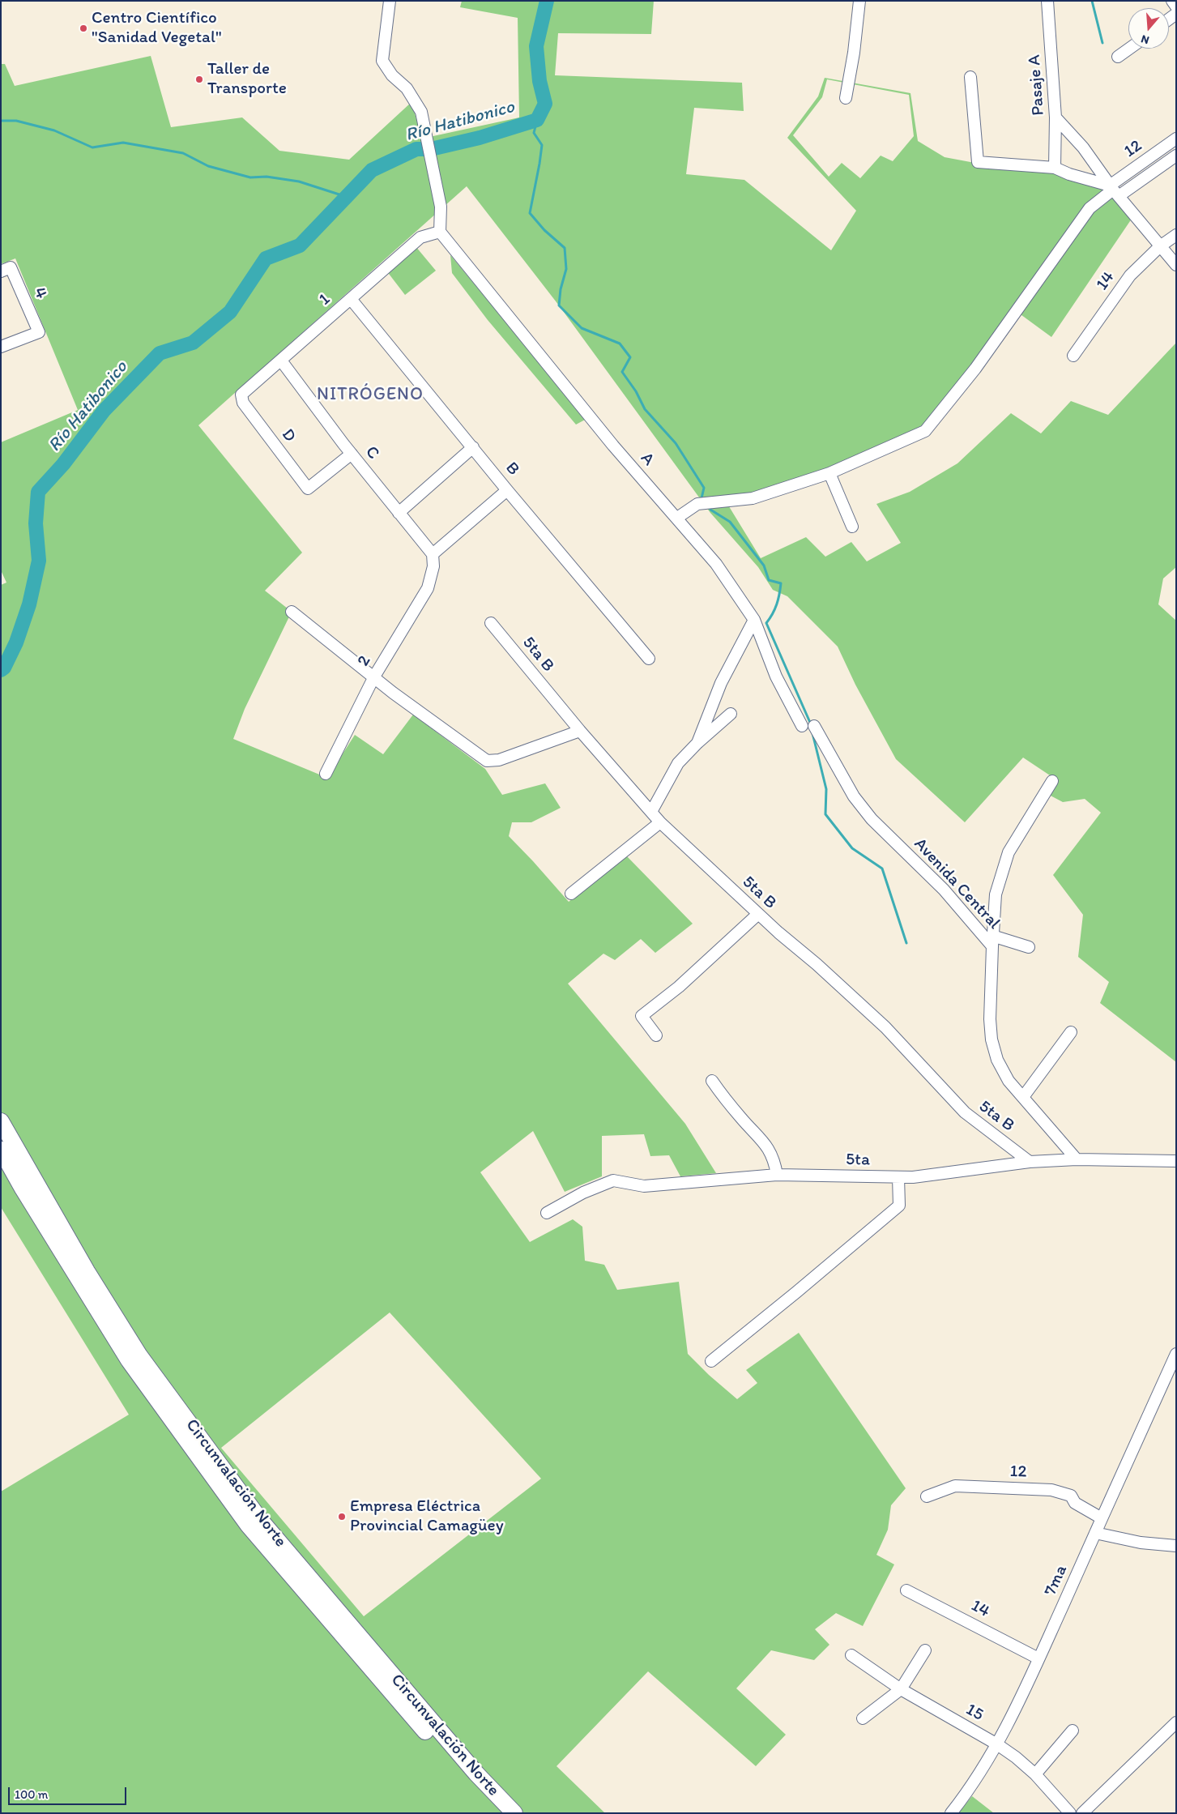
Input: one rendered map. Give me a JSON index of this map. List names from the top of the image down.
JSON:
{
  "streets": {
    "highway": ["Circunvalación Norte"],
    "street": [
      "Pasaje A",
      "12",
      "14",
      "4",
      "1",
      "D",
      "C",
      "A",
      "B",
      "5ta B",
      "2",
      "Avenida Central",
      "5ta",
      "7ma",
      "15"
    ]
  },
  "crossings": [
    ["12", "7ma"],
    ["14", "7ma"],
    ["1", "D"],
    ["1", "C"],
    ["1", "A"],
    ["1", "B"],
    ["D", "C"],
    ["C", "2"],
    ["5ta B", "5ta"],
    ["Avenida Central", "5ta"],
    ["7ma", "15"]
  ],
  "districts": ["NITRÓGENO"],
  "water": ["Río Hatibonico"],
  "places": ["Centro Científico \"Sanidad Vegetal\"", "Taller de Transporte", "Empresa Eléctrica Provincial Camagüey"],
  "scale_bar": "100 m",
  "north": "bottom"
}
